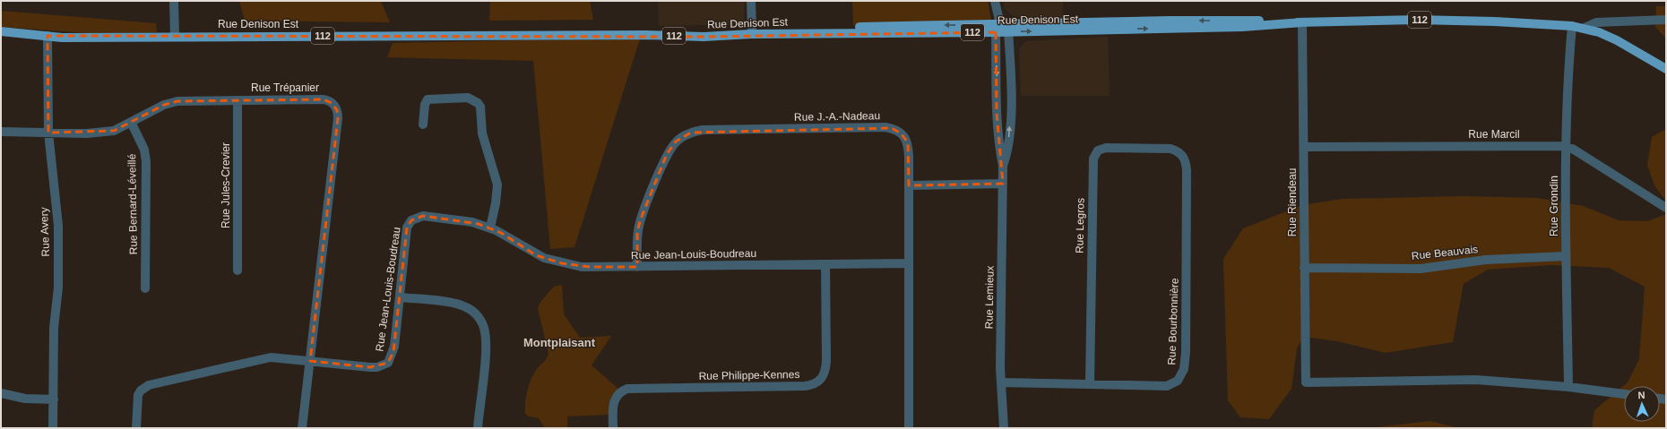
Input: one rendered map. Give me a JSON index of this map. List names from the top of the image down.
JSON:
{
  "streets": {
    "main road": ["Rue Denison Est", "112"],
    "street": [
      "Rue Trépanier",
      "Rue J.-A.-Nadeau",
      "Rue Marcil",
      "Rue Jules-Crevier",
      "Rue Riendeau",
      "Rue Bernard-Léveillé",
      "Rue Grondin",
      "Rue Legros",
      "Rue Avery",
      "Rue Beauvais",
      "Rue Jean-Louis-Boudreau",
      "Rue Lemieux",
      "Rue Bourbonnière",
      "Rue Philippe-Kennes"
    ]
  },
  "crossings": [
    ["Rue Denison Est", "Rue Riendeau"],
    ["Rue Denison Est", "Rue Grondin"],
    ["Rue Denison Est", "Rue Avery"],
    ["Rue Denison Est", "Rue Lemieux"],
    ["Rue Trépanier", "Rue Jules-Crevier"],
    ["Rue Trépanier", "Rue Bernard-Léveillé"],
    ["Rue Trépanier", "Rue Avery"],
    ["Rue Trépanier", "Rue Jean-Louis-Boudreau"],
    ["Rue J.-A.-Nadeau", "Rue Jean-Louis-Boudreau"],
    ["Rue Marcil", "Rue Riendeau"],
    ["Rue Marcil", "Rue Grondin"],
    ["Rue Riendeau", "Rue Grondin"],
    ["Rue Riendeau", "Rue Beauvais"],
    ["Rue Grondin", "Rue Beauvais"],
    ["Rue Legros", "Rue Bourbonnière"],
    ["Rue Jean-Louis-Boudreau", "Rue Philippe-Kennes"],
    ["Rue Lemieux", "Rue Bourbonnière"]
  ],
  "districts": ["Montplaisant"],
  "north": "top"
}
